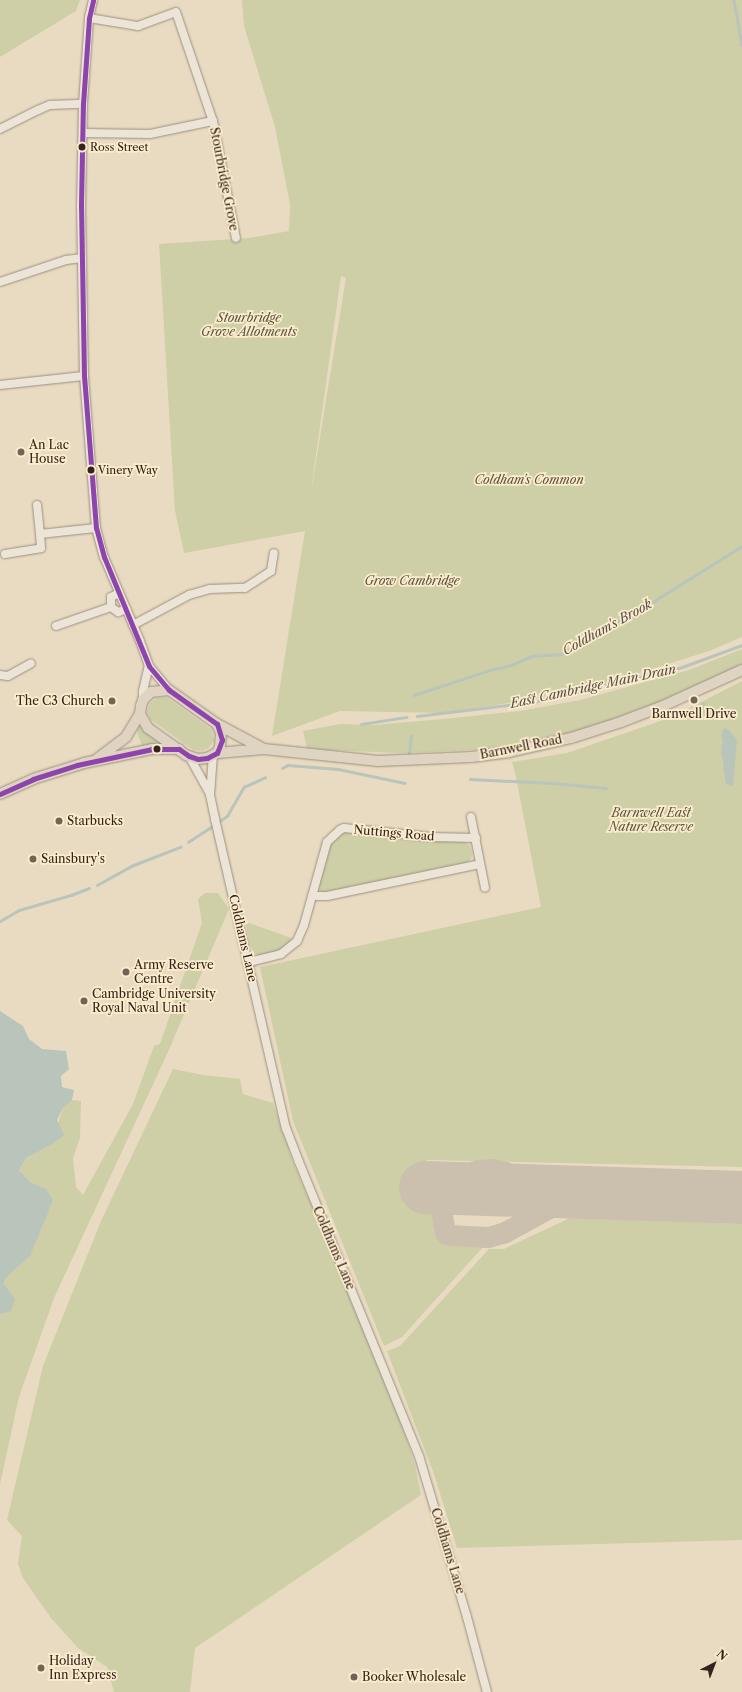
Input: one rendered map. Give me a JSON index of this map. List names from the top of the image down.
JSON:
{
  "streets": {
    "main road": ["Barnwell Road"],
    "street": ["Stourbridge Grove", "Nuttings Road", "Coldhams Lane"]
  },
  "crossings": [
    ["Barnwell Road", "Coldhams Lane"],
    ["Nuttings Road", "Coldhams Lane"]
  ],
  "water": ["Coldham's Brook", "East Cambridge Main Drain"],
  "parks": [
    "Stourbridge Grove Allotments",
    "Coldham's Common",
    "Grow Cambridge",
    "Barnwell East Nature Reserve"
  ],
  "places": [
    "Ross Street",
    "An Lac House",
    "Vinery Way",
    "Barnwell Drive",
    "The C3 Church",
    "Starbucks",
    "Sainsbury's",
    "Army Reserve Centre",
    "Cambridge University Royal Naval Unit",
    "Holiday Inn Express",
    "Booker Wholesale"
  ],
  "north": "top right"
}
